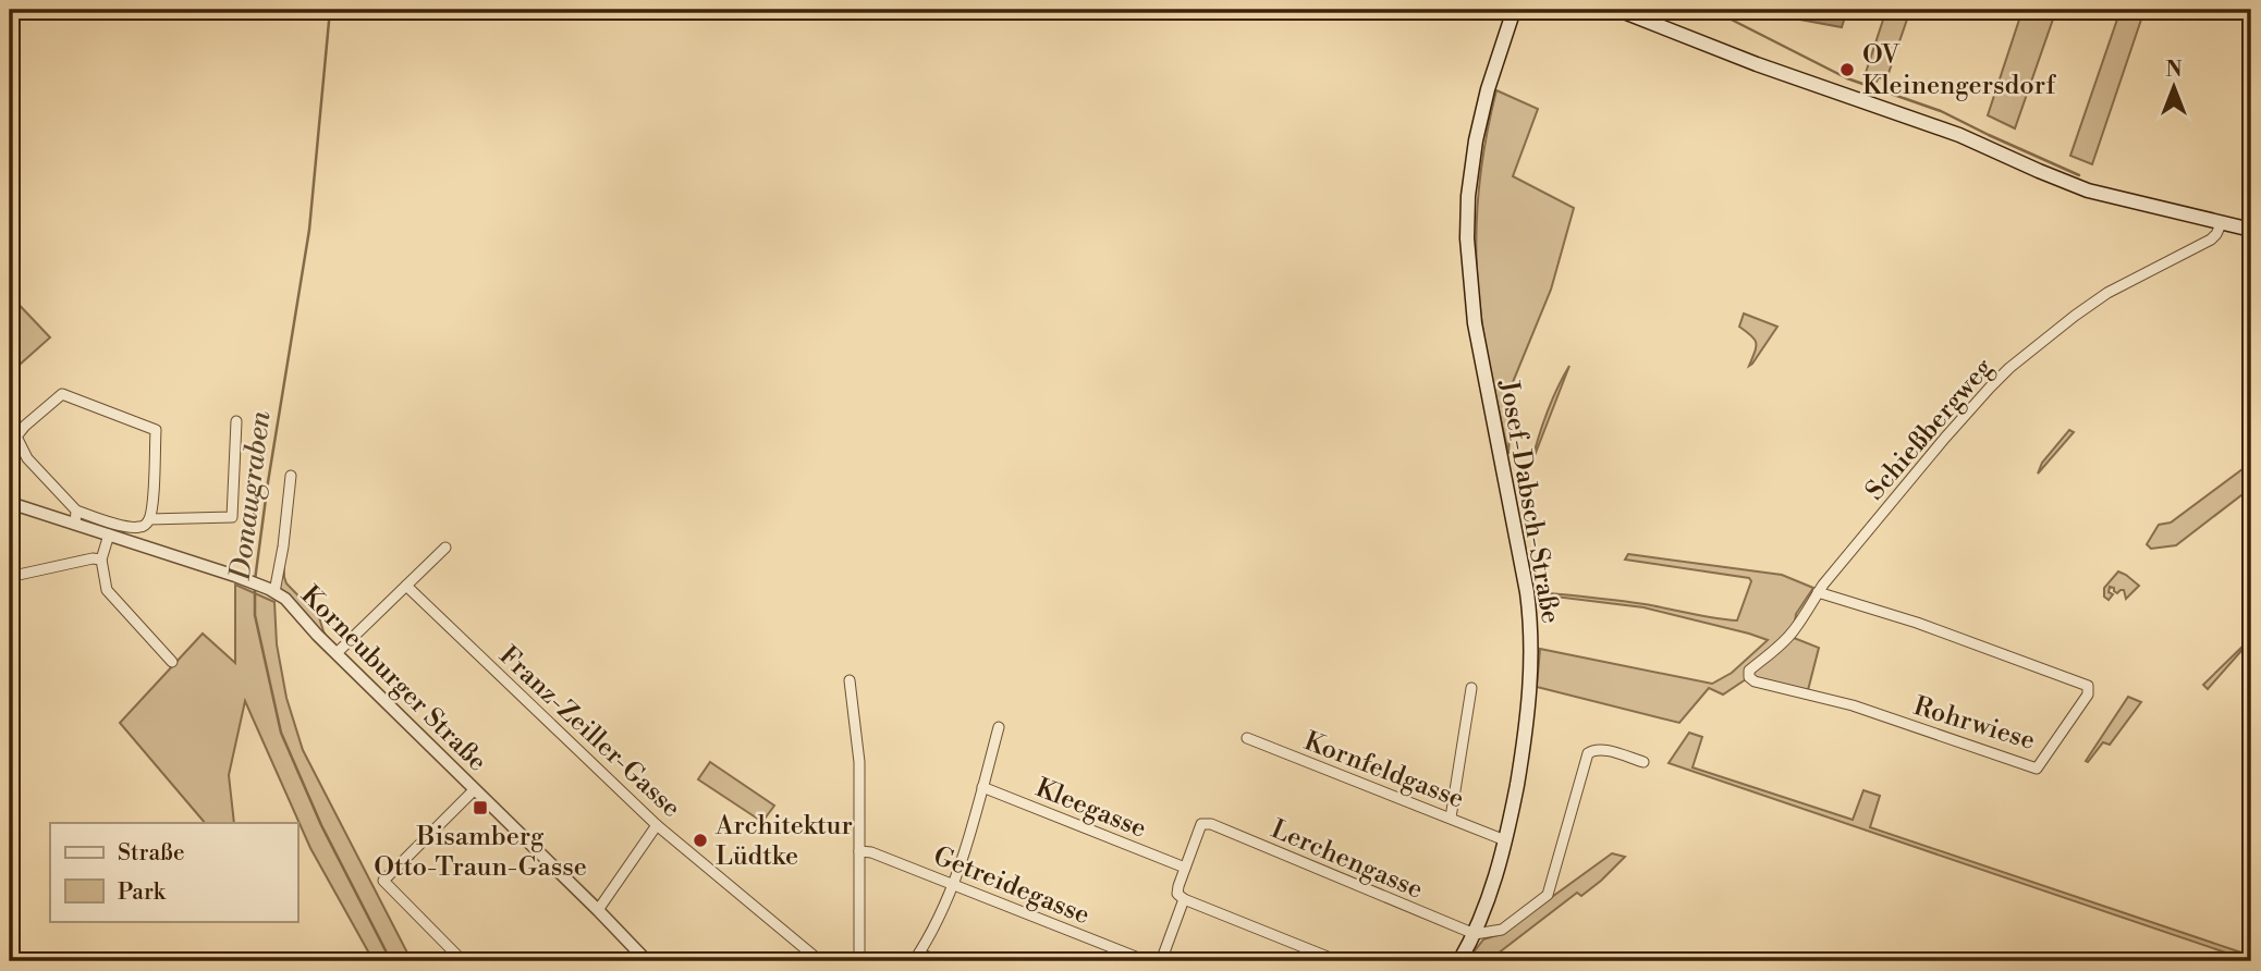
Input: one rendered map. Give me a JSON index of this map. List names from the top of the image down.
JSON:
{
  "streets": {
    "main road": ["Josef-Dabsch-Straße"],
    "street": [
      "Schießbergweg",
      "Korneuburger Straße",
      "Rohrwiese",
      "Franz-Zeiller-Gasse",
      "Kornfeldgasse",
      "Kleegasse",
      "Lerchengasse",
      "Getreidegasse"
    ]
  },
  "crossings": [
    ["Schießbergweg", "Rohrwiese"],
    ["Josef-Dabsch-Straße", "Kornfeldgasse"],
    ["Josef-Dabsch-Straße", "Lerchengasse"],
    ["Kleegasse", "Lerchengasse"]
  ],
  "water": ["Donaugraben"],
  "places": {
    "other": ["OV Kleinengersdorf", "Architektur Lüdtke"],
    "transit": ["Bisamberg Otto-Traun-Gasse"]
  },
  "legend": ["Straße", "Park"],
  "north": "top"
}
